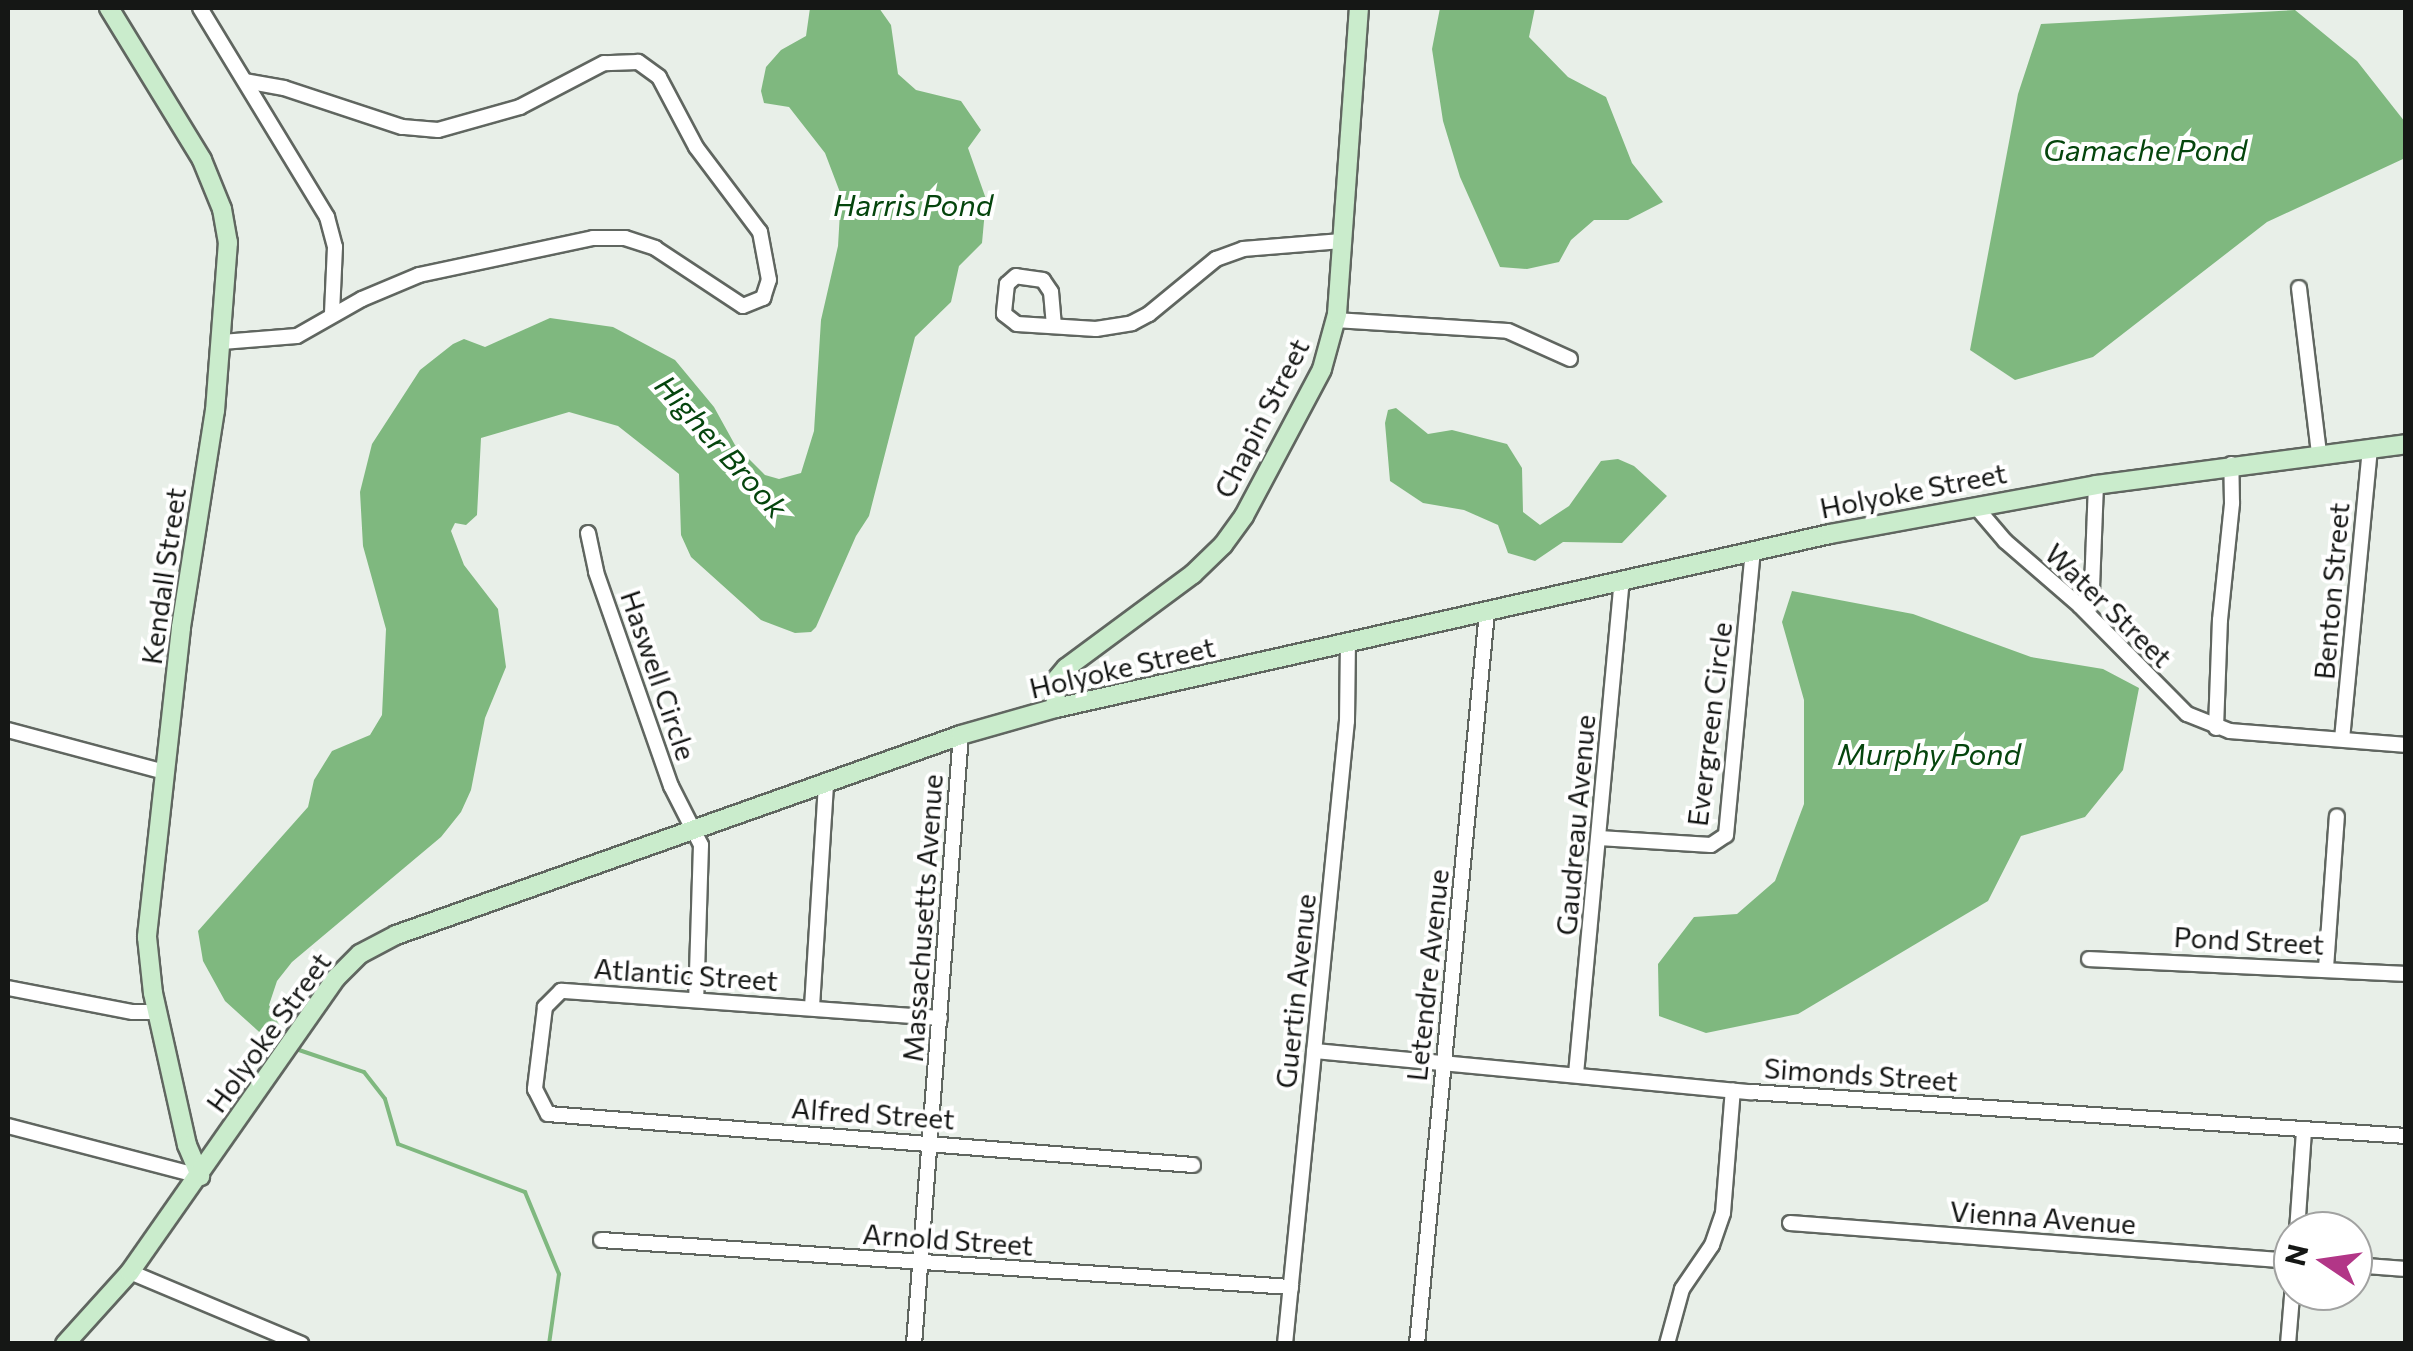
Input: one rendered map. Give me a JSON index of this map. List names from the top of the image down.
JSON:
{
  "streets": {
    "main road": ["Chapin Street", "Holyoke Street", "Kendall Street"],
    "street": [
      "Benton Street",
      "Water Street",
      "Haswell Circle",
      "Evergreen Circle",
      "Gaudreau Avenue",
      "Massachusetts Avenue",
      "Pond Street",
      "Atlantic Street",
      "Letendre Avenue",
      "Guertin Avenue",
      "Simonds Street",
      "Alfred Street",
      "Vienna Avenue",
      "Arnold Street"
    ]
  },
  "crossings": [
    ["Chapin Street", "Holyoke Street"],
    ["Holyoke Street", "Kendall Street"],
    ["Holyoke Street", "Benton Street"],
    ["Holyoke Street", "Water Street"],
    ["Holyoke Street", "Haswell Circle"],
    ["Holyoke Street", "Evergreen Circle"],
    ["Holyoke Street", "Gaudreau Avenue"],
    ["Holyoke Street", "Massachusetts Avenue"],
    ["Holyoke Street", "Letendre Avenue"],
    ["Holyoke Street", "Guertin Avenue"],
    ["Haswell Circle", "Atlantic Street"],
    ["Evergreen Circle", "Gaudreau Avenue"],
    ["Gaudreau Avenue", "Simonds Street"],
    ["Massachusetts Avenue", "Atlantic Street"],
    ["Massachusetts Avenue", "Alfred Street"],
    ["Massachusetts Avenue", "Arnold Street"],
    ["Atlantic Street", "Alfred Street"],
    ["Letendre Avenue", "Simonds Street"],
    ["Guertin Avenue", "Simonds Street"],
    ["Guertin Avenue", "Arnold Street"]
  ],
  "water": [
    "Gamache Pond",
    "Harris Pond",
    "Higher Brook",
    "Murphy Pond"
  ],
  "north": "left"
}
